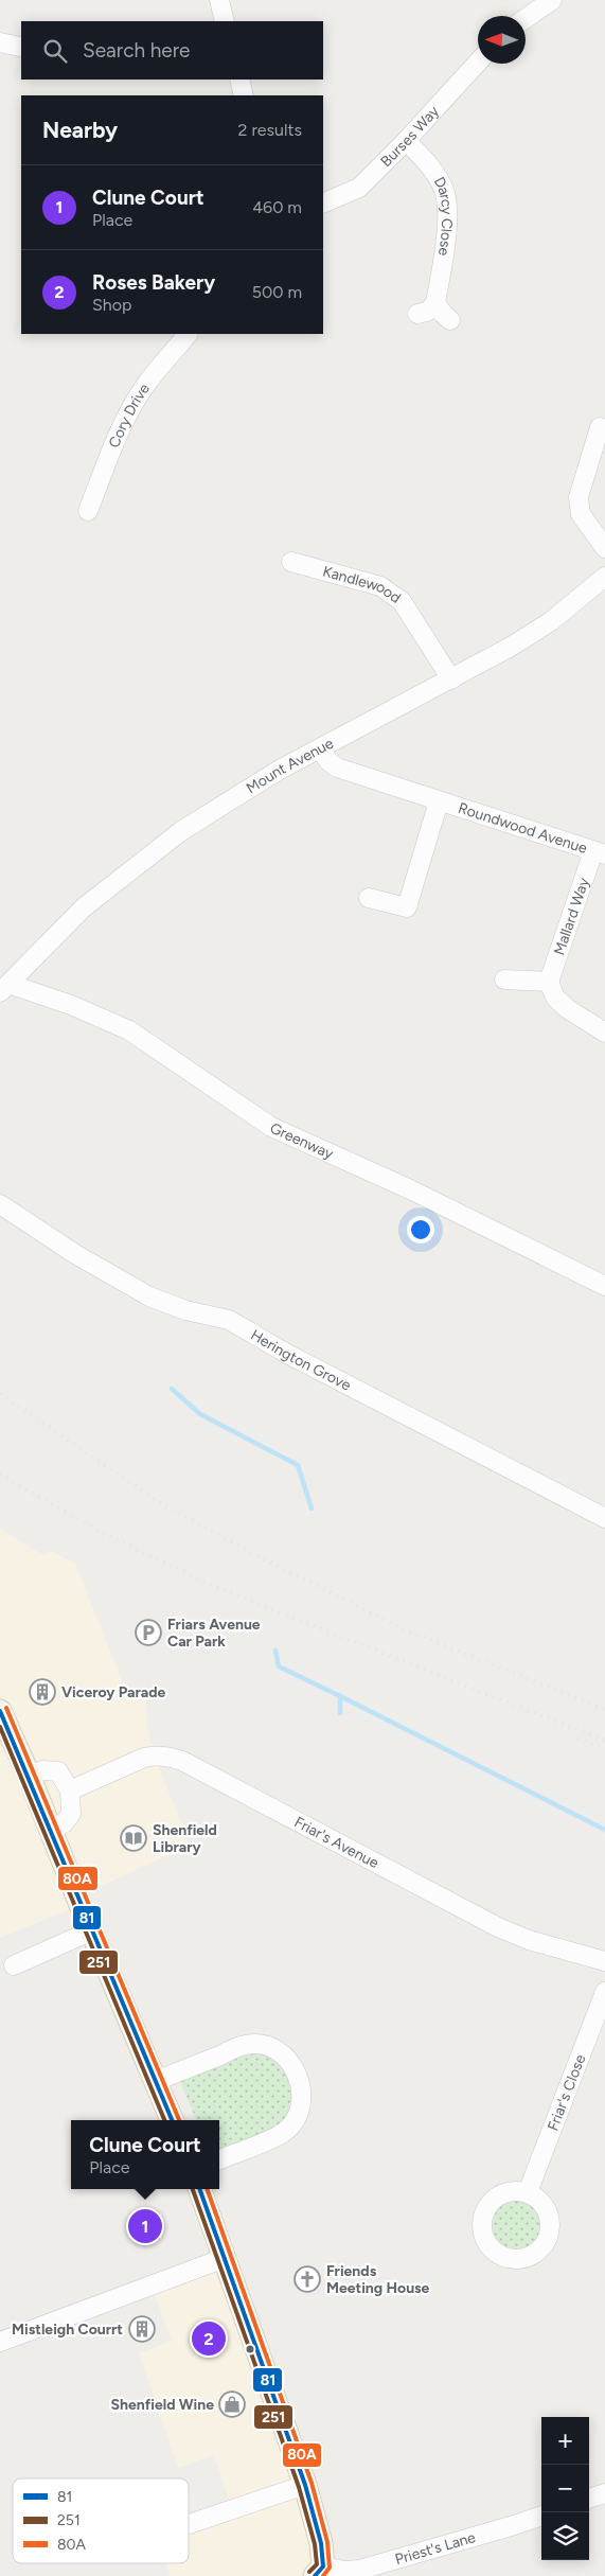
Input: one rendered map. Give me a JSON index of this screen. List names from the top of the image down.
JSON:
{
  "streets": {
    "street": [
      "Burses Way",
      "Darcy Close",
      "Cory Drive",
      "Kandlewood",
      "Mount Avenue",
      "Roundwood Avenue",
      "Mallard Way",
      "Greenway",
      "Herington Grove",
      "Friar's Avenue",
      "Friar's Close",
      "Priest's Lane"
    ]
  },
  "crossings": [
    ["Burses Way", "Darcy Close"],
    ["Kandlewood", "Mount Avenue"],
    ["Mount Avenue", "Roundwood Avenue"],
    ["Mount Avenue", "Greenway"],
    ["Roundwood Avenue", "Mallard Way"]
  ],
  "places": {
    "parking": ["Friars Avenue Car Park"],
    "building": ["Viceroy Parade", "Mistleigh Courrt"],
    "library": ["Shenfield Library"],
    "church": ["Friends Meeting House"],
    "shop": ["Shenfield Wine"]
  },
  "lines": ["transit line 80A", "transit line 81", "transit line 251"],
  "legend": ["81", "251", "80A"],
  "north": "left",
  "page": {
    "search": "Search here",
    "heading": ["Nearby", "2 results"],
    "list": [
      {
        "mark": "1",
        "name": "Clune Court",
        "note": "Place",
        "value": "460 m"
      },
      {
        "mark": "2",
        "name": "Roses Bakery",
        "note": "Shop",
        "value": "500 m"
      }
    ],
    "popup": ["Clune Court", "Place"],
    "pins": ["1", "2"],
    "map_buttons": ["+", "−"]
  }
}
